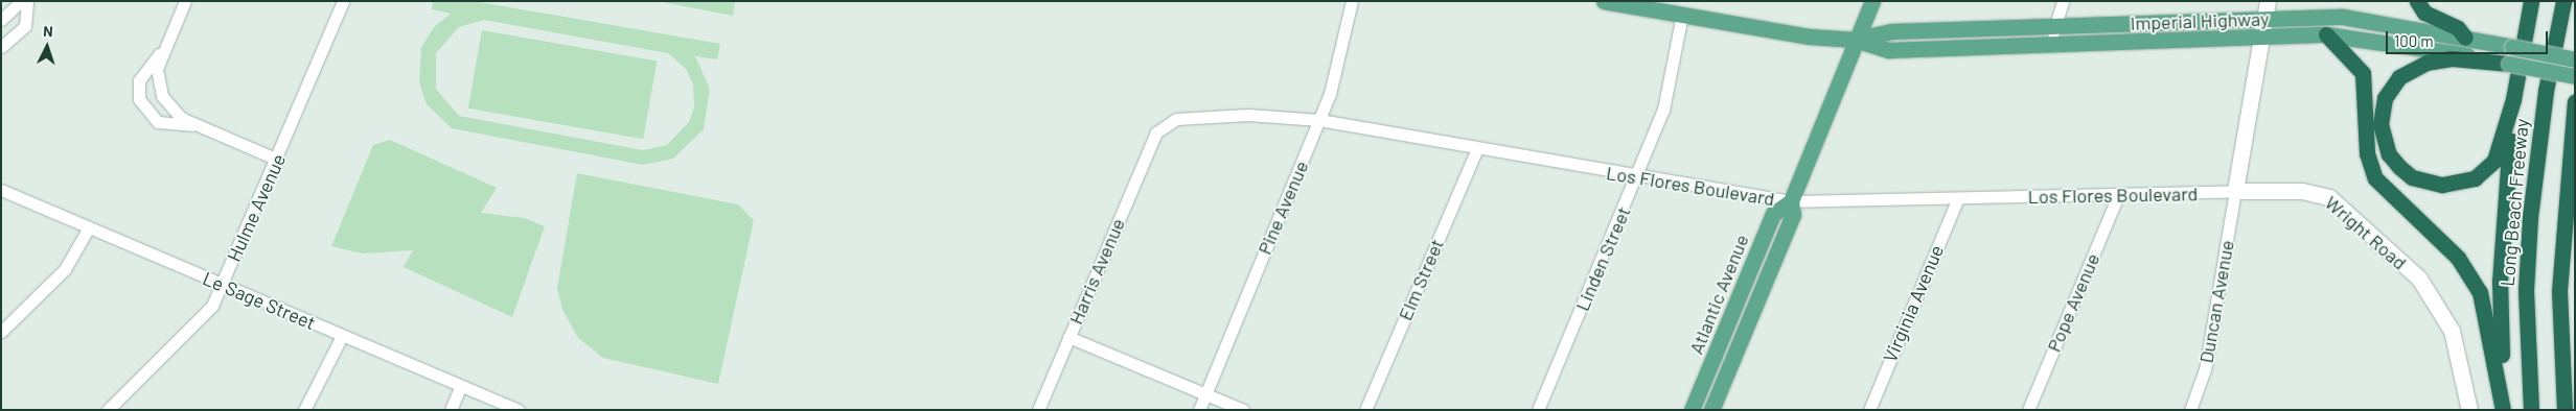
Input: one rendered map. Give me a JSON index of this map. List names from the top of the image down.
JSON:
{
  "streets": {
    "highway": ["Long Beach Freeway"],
    "main road": ["Imperial Highway", "Atlantic Avenue"],
    "street": [
      "Los Flores Boulevard",
      "Hulme Avenue",
      "Pine Avenue",
      "Wright Road",
      "Linden Street",
      "Harris Avenue",
      "Elm Street",
      "Le Sage Street",
      "Duncan Avenue",
      "Pope Avenue",
      "Virginia Avenue"
    ]
  },
  "crossings": [
    ["Imperial Highway", "Linden Street"],
    ["Imperial Highway", "Atlantic Avenue"],
    ["Los Flores Boulevard", "Pine Avenue"],
    ["Los Flores Boulevard", "Wright Road"],
    ["Los Flores Boulevard", "Linden Street"],
    ["Los Flores Boulevard", "Harris Avenue"],
    ["Los Flores Boulevard", "Elm Street"],
    ["Los Flores Boulevard", "Atlantic Avenue"],
    ["Los Flores Boulevard", "Duncan Avenue"],
    ["Los Flores Boulevard", "Pope Avenue"],
    ["Los Flores Boulevard", "Virginia Avenue"],
    ["Hulme Avenue", "Le Sage Street"],
    ["Wright Road", "Duncan Avenue"]
  ],
  "scale_bar": "100 m",
  "north": "top"
}
